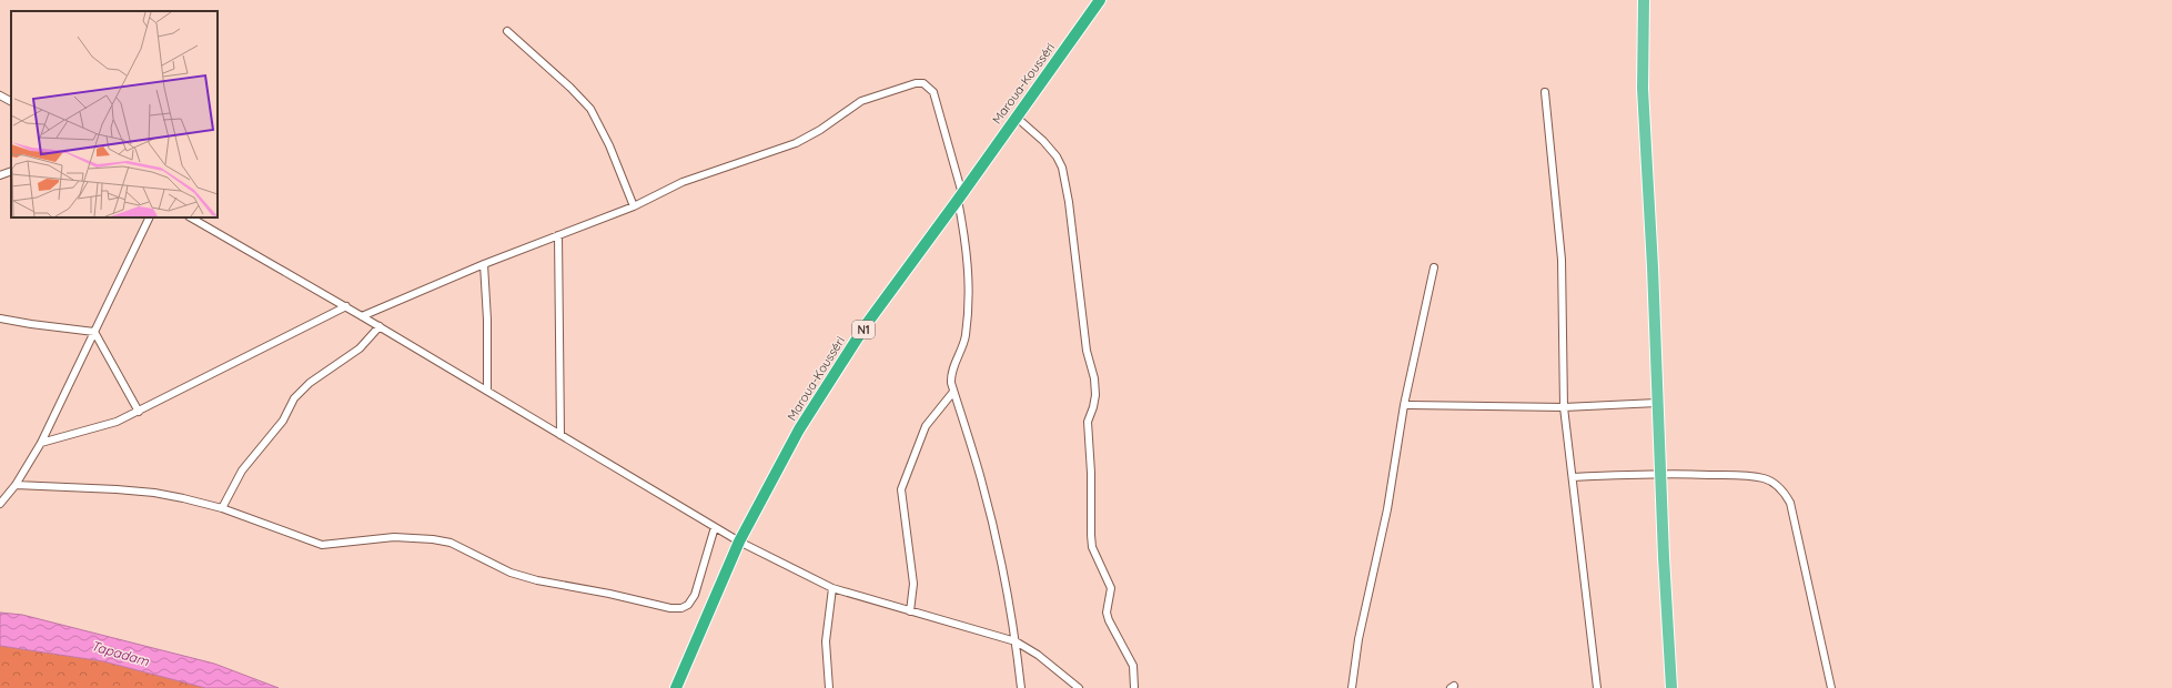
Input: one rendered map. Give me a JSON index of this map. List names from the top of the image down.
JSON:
{
  "streets": {
    "highway": ["Maroua-Kousséri", "N1"]
  },
  "water": ["Tapadam"]
}
